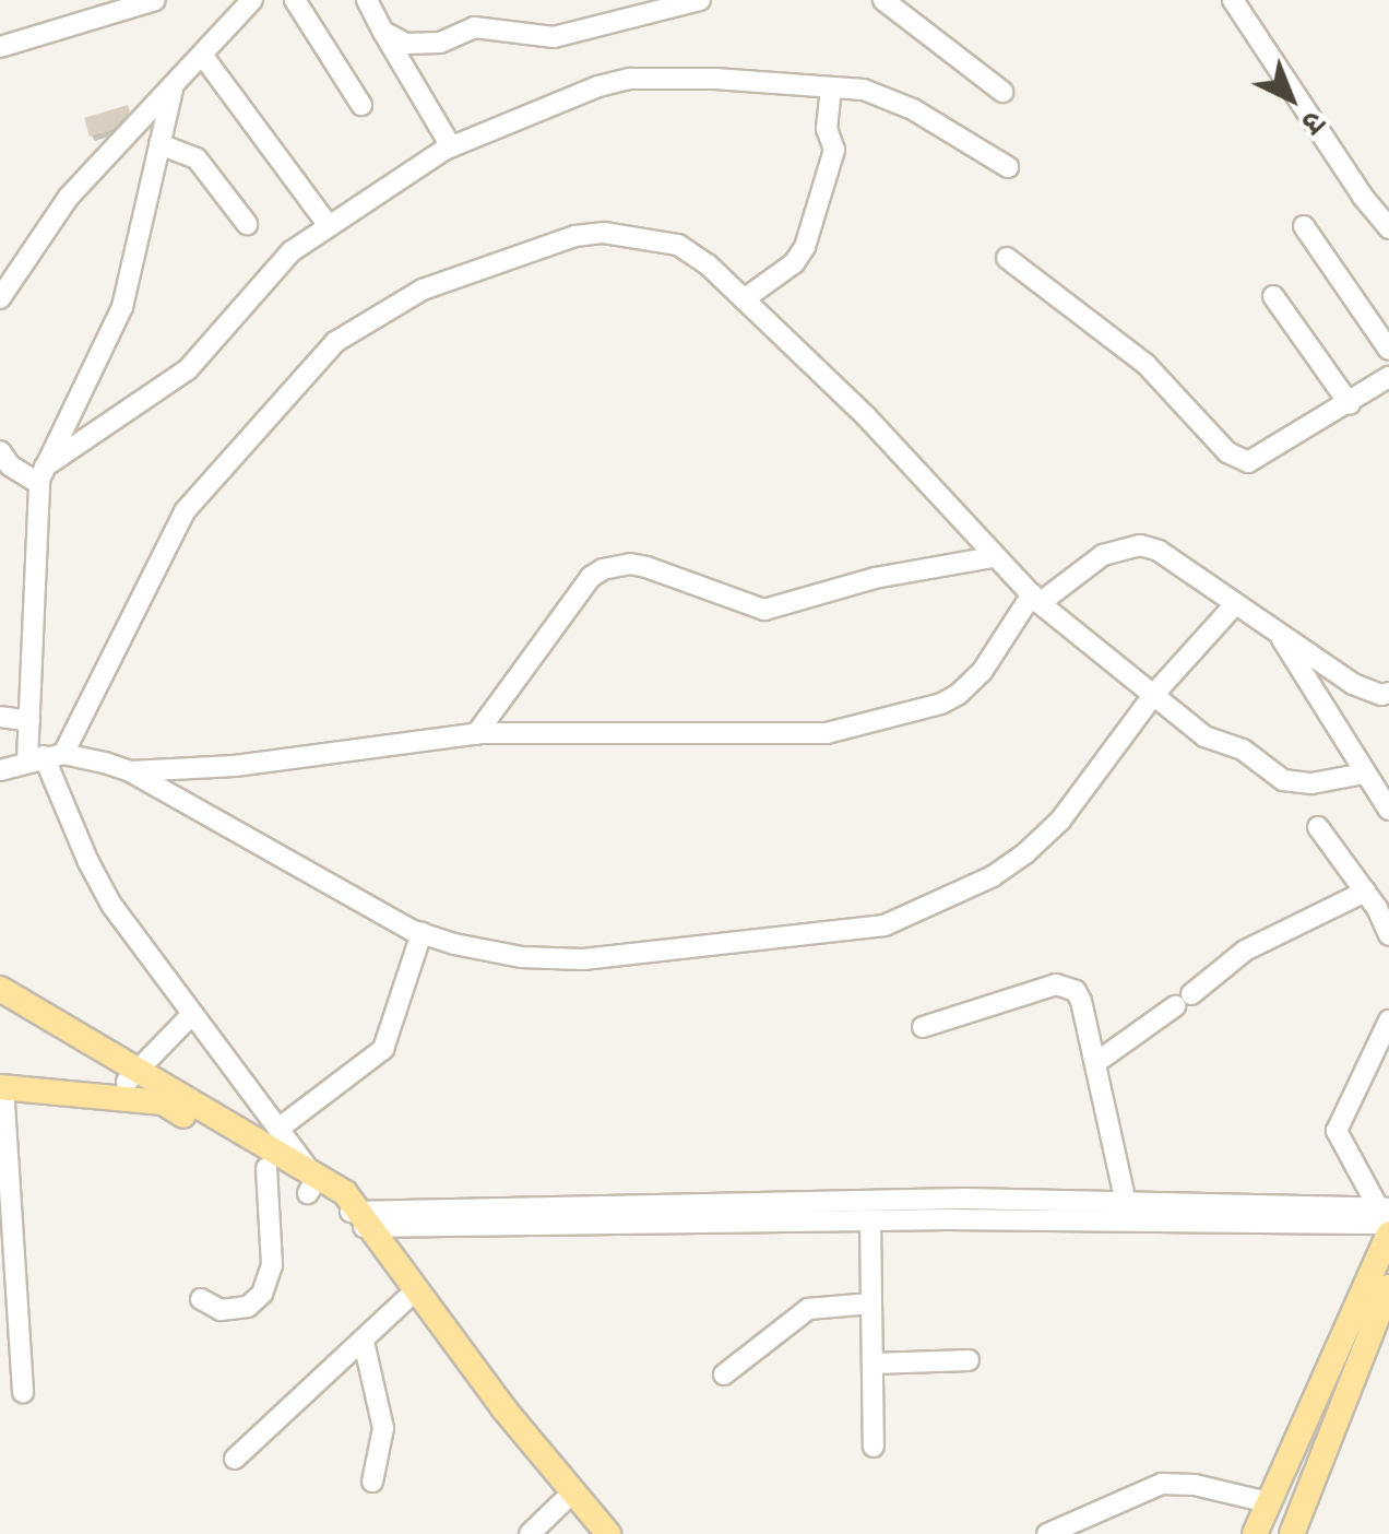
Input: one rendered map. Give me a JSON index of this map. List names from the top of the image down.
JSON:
{
  "north": "bottom right"
}
